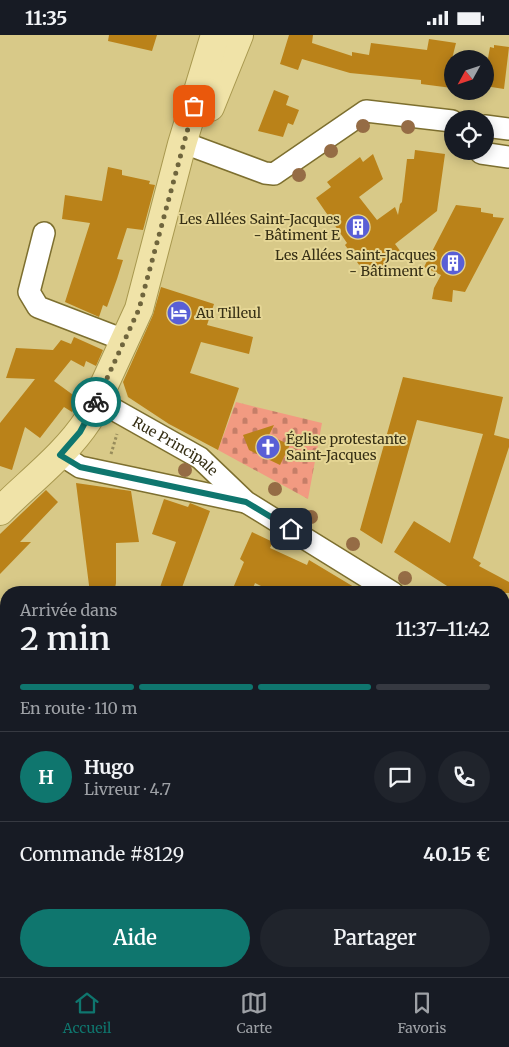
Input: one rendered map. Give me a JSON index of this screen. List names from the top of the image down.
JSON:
{
  "streets": {
    "street": ["Rue Principale"]
  },
  "places": {
    "building": ["Les Allées Saint-Jacques - Bâtiment E", "Les Allées Saint-Jacques - Bâtiment C"],
    "hotel": ["Au Tilleul"],
    "church": ["Église protestante Saint-Jacques"]
  },
  "north": "bottom left",
  "page": {
    "status": "11:35",
    "heading": ["2 min", "Arrivée dans", "11:37–11:42"],
    "panel": [
      "Hugo",
      "Livreur · 4.7",
      "Commande #8129",
      "40.15 €"
    ],
    "bar": "En route · 110 m",
    "round": "H",
    "buttons": ["Aide", "Partager"],
    "tabs": ["Accueil", "Carte", "Favoris"]
  }
}
